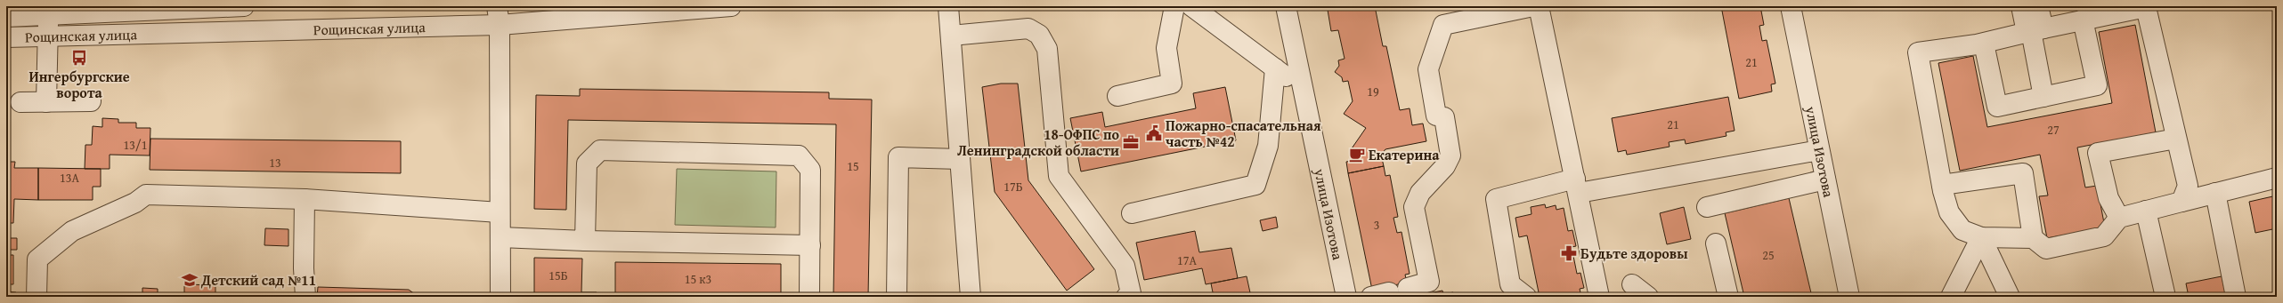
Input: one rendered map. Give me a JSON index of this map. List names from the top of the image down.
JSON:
{
  "streets": {
    "street": ["Рощинская улица", "улица Изотова"]
  },
  "places": {
    "bus stop": ["Ингербургские ворота"],
    "public building": ["Пожарно-спасательная часть №42"],
    "office": ["18-ОФПС по Ленинградской области"],
    "cafe": ["Екатерина"],
    "pharmacy": ["Будьте здоровы"],
    "school or university": ["Детский сад №11"]
  },
  "house_numbers": [
    "21",
    "19",
    "21",
    "27",
    "13/1",
    "13",
    "15",
    "13А",
    "17Б",
    "3",
    "25",
    "17А",
    "15Б",
    "15 к3"
  ]
}
